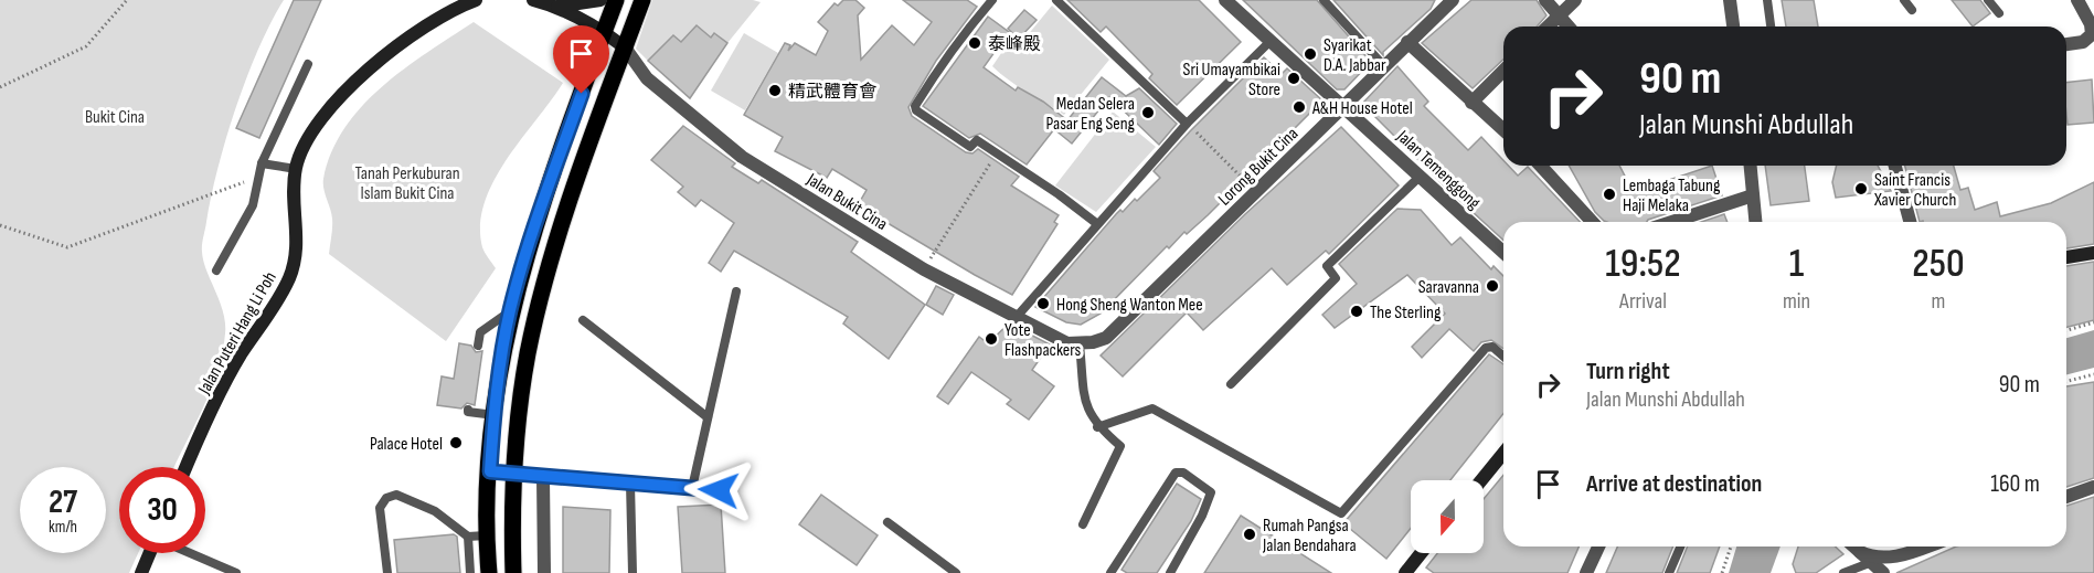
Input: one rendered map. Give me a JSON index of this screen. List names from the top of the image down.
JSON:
{
  "streets": {
    "main road": ["Jalan Puteri Hang Li Poh"],
    "street": ["Lorong Bukit Cina", "Jalan Temenggong", "Jalan Bukit Cina"]
  },
  "crossings": [
    ["Lorong Bukit Cina", "Jalan Temenggong"],
    ["Lorong Bukit Cina", "Jalan Bukit Cina"]
  ],
  "parks": ["Bukit Cina", "Tanah Perkuburan Islam Bukit Cina"],
  "places": [
    "泰峰殿",
    "Syarikat D.A. Jabbar",
    "Sri Umayambikai Store",
    "精武體育會",
    "A&H House Hotel",
    "Medan Selera Pasar Eng Seng",
    "Saint Francis Xavier Church",
    "Lembaga Tabung Haji Melaka",
    "Saravanna",
    "Hong Sheng Wanton Mee",
    "The Sterling",
    "Yote Flashpackers",
    "Palace Hotel",
    "Rumah Pangsa Jalan Bendahara"
  ],
  "north": "bottom",
  "page": {
    "turn": ["90 m", "Jalan Munshi Abdullah"],
    "eta": [
      "19:52",
      "Arrival",
      "1",
      "min",
      "250",
      "m"
    ],
    "list": [
      {
        "name": "Turn right",
        "note": "Jalan Munshi Abdullah",
        "value": "90 m"
      },
      {
        "name": "Arrive at destination",
        "value": "160 m"
      }
    ],
    "speed": "27 km/h",
    "limit": "30"
  }
}
